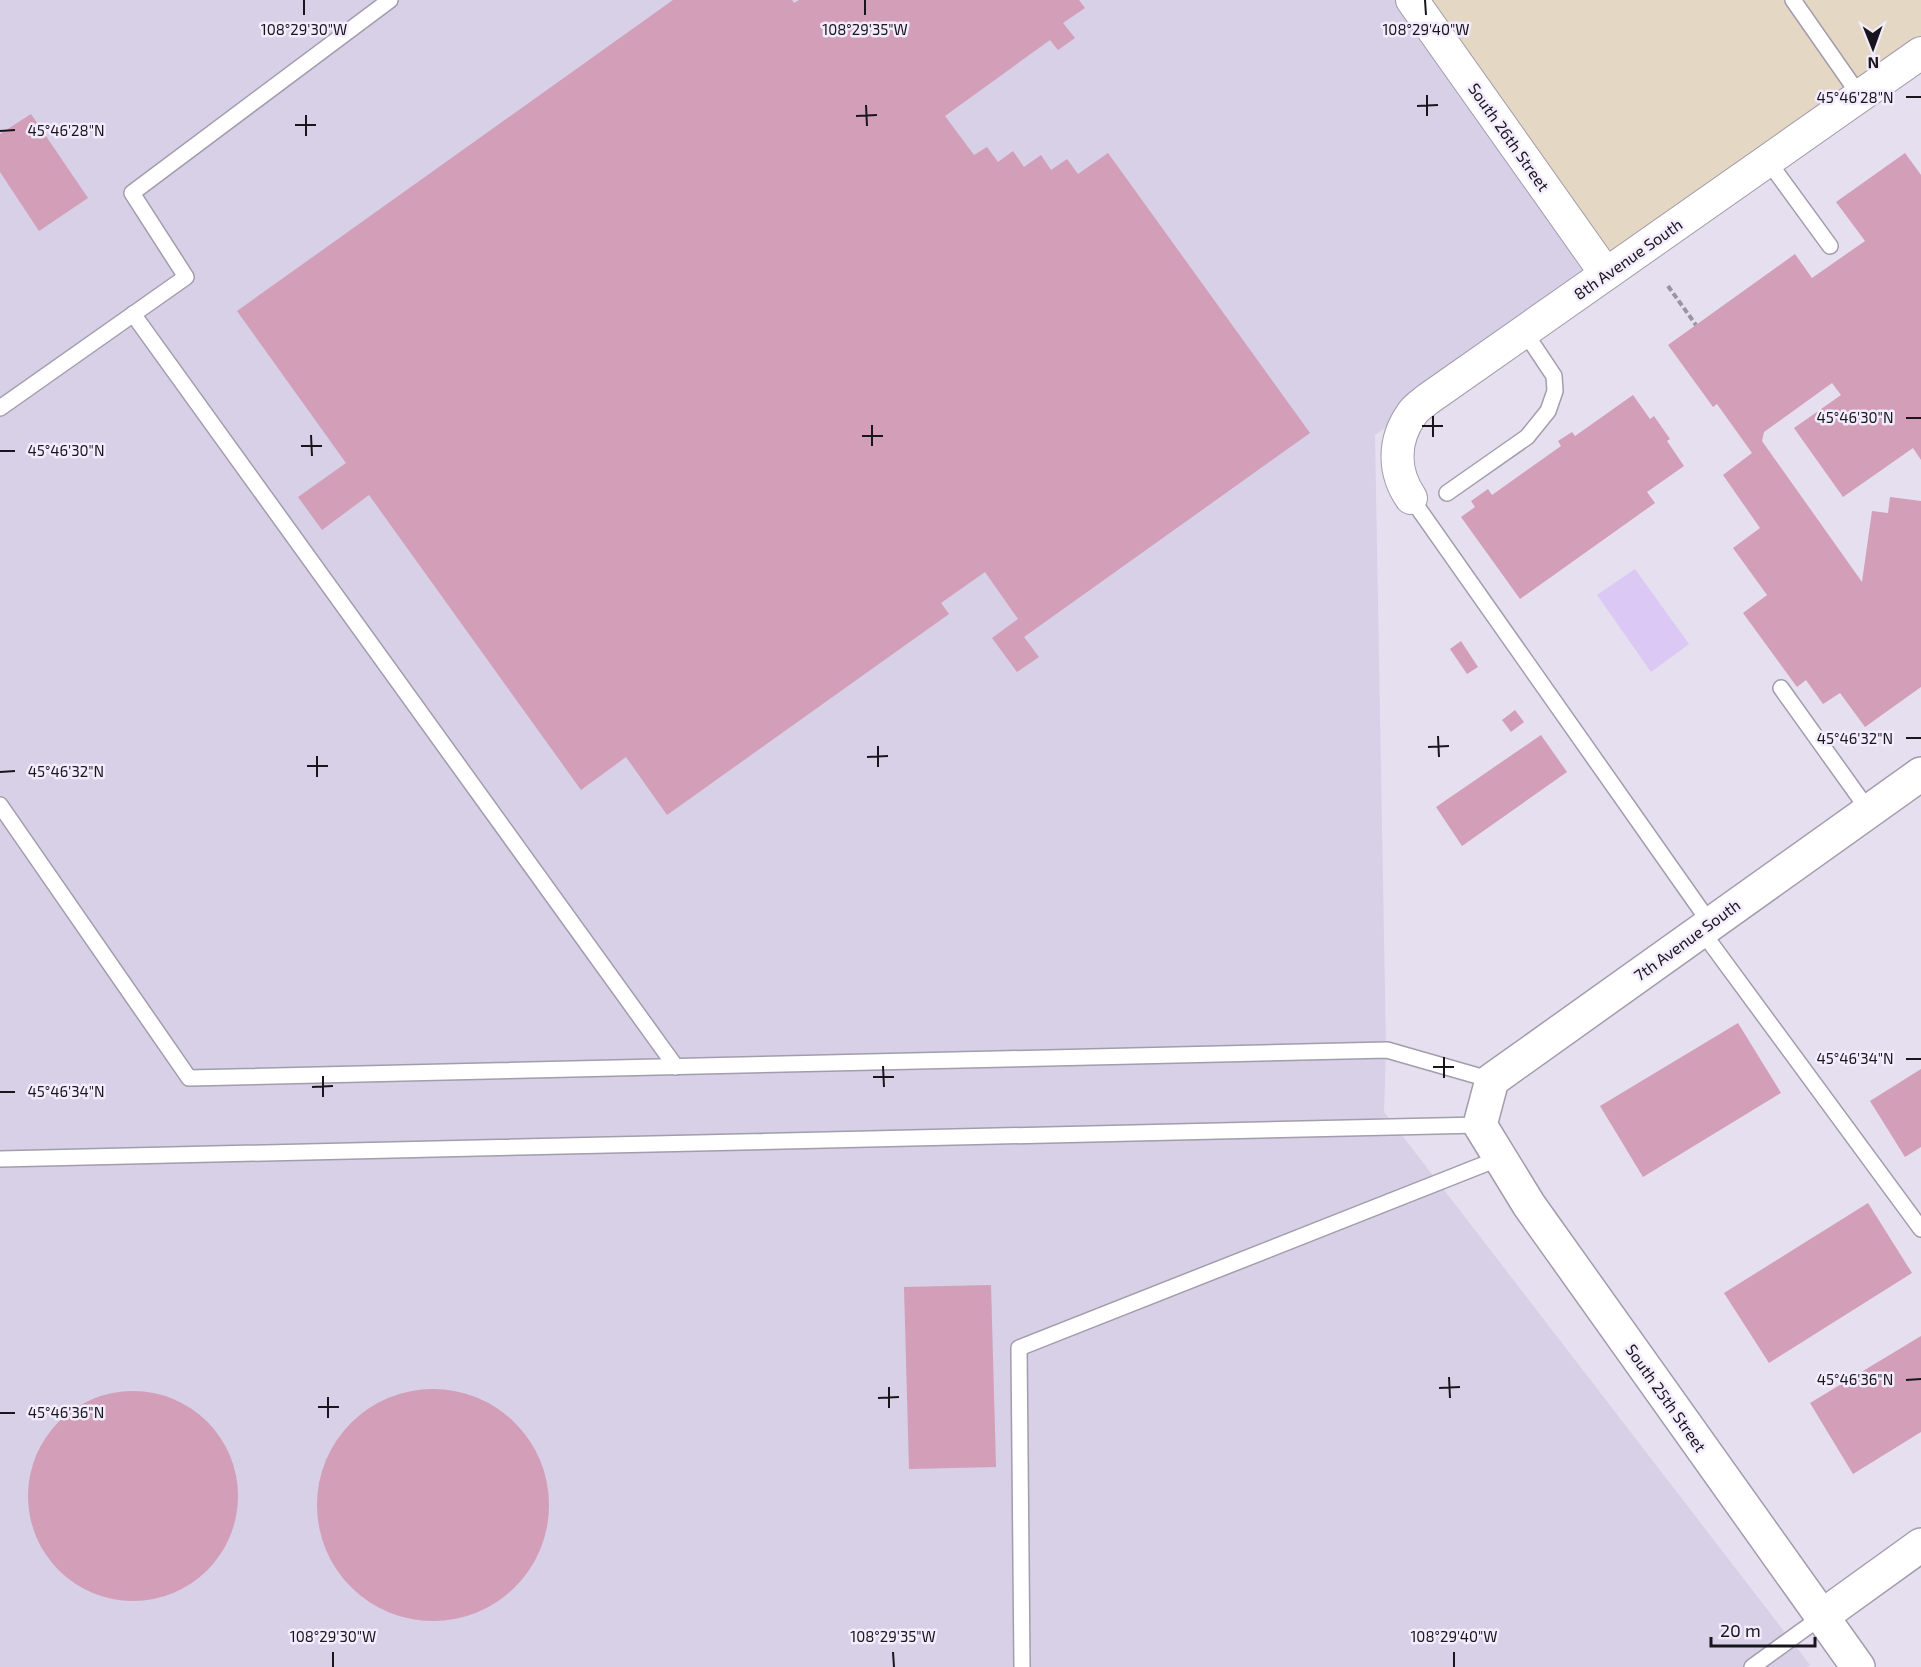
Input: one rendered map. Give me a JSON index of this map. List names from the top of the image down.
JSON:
{
  "streets": {
    "street": [
      "South 26th Street",
      "8th Avenue South",
      "7th Avenue South",
      "South 25th Street"
    ]
  },
  "crossings": [
    ["South 26th Street", "8th Avenue South"]
  ],
  "scale_bar": "20 m",
  "north": "bottom",
  "coordinates": [
    "108°29'30\"W",
    "108°29'35\"W",
    "108°29'40\"W",
    "45°46'28\"N",
    "45°46'30\"N",
    "45°46'32\"N",
    "45°46'34\"N",
    "45°46'36\"N"
  ]
}
